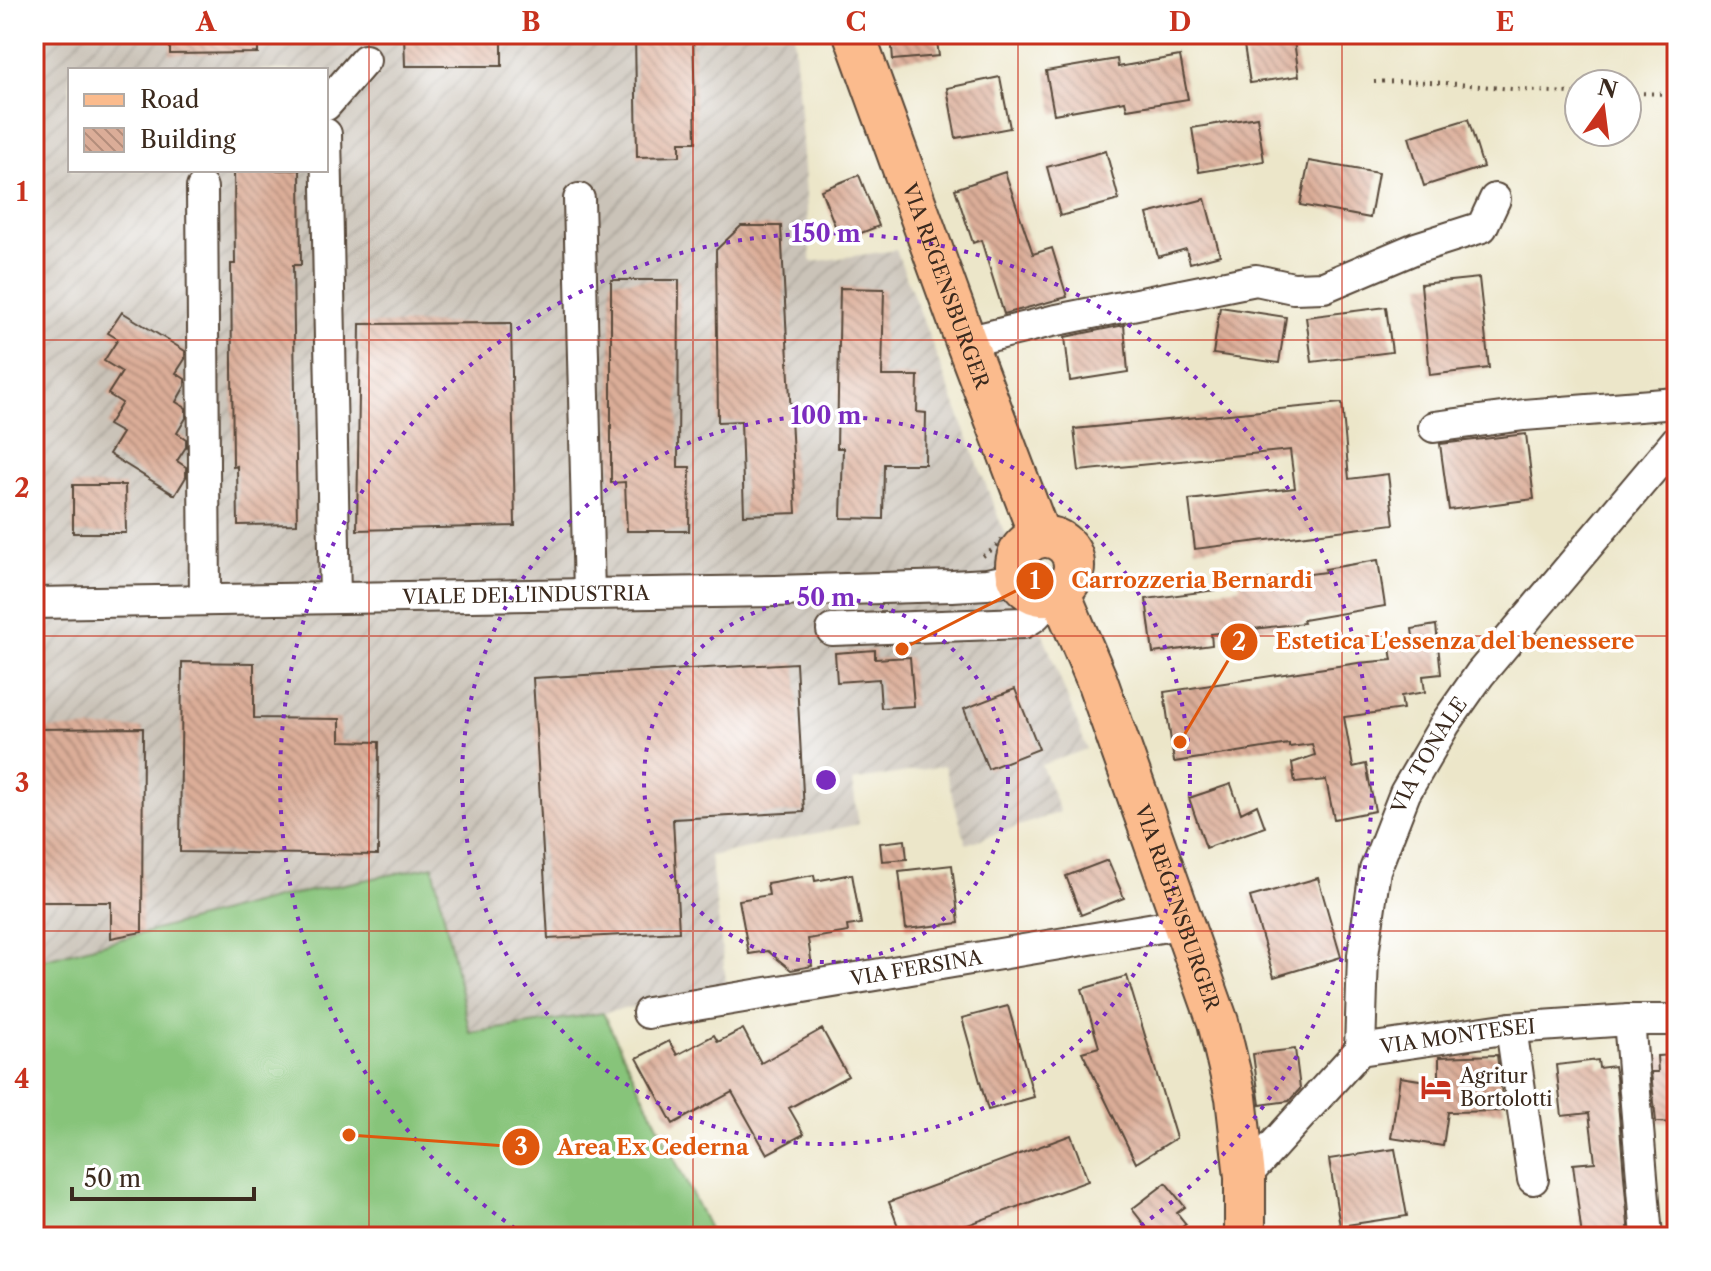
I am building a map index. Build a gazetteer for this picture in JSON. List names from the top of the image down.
{
  "streets": {
    "main road": ["VIA REGENSBURGER"],
    "street": [
      "VIALE DELL'INDUSTRIA",
      "VIA TONALE",
      "VIA FERSINA",
      "VIA MONTESEI"
    ]
  },
  "crossings": [
    ["VIA REGENSBURGER", "VIALE DELL'INDUSTRIA"],
    ["VIA REGENSBURGER", "VIA FERSINA"],
    ["VIA REGENSBURGER", "VIA MONTESEI"],
    ["VIA TONALE", "VIA MONTESEI"]
  ],
  "places": {
    "other": ["Carrozzeria Bernardi", "Estetica L'essenza del benessere", "Area Ex Cederna"],
    "hotel": ["Agritur Bortolotti"]
  },
  "legend": ["Road", "Building"],
  "scale_bar": "50 m",
  "north": "top",
  "grid": {
    "columns": [
      "A",
      "B",
      "C",
      "D",
      "E"
    ],
    "rows": [
      "1",
      "2",
      "3",
      "4"
    ]
  },
  "rings": ["150 m", "100 m", "50 m"]
}
